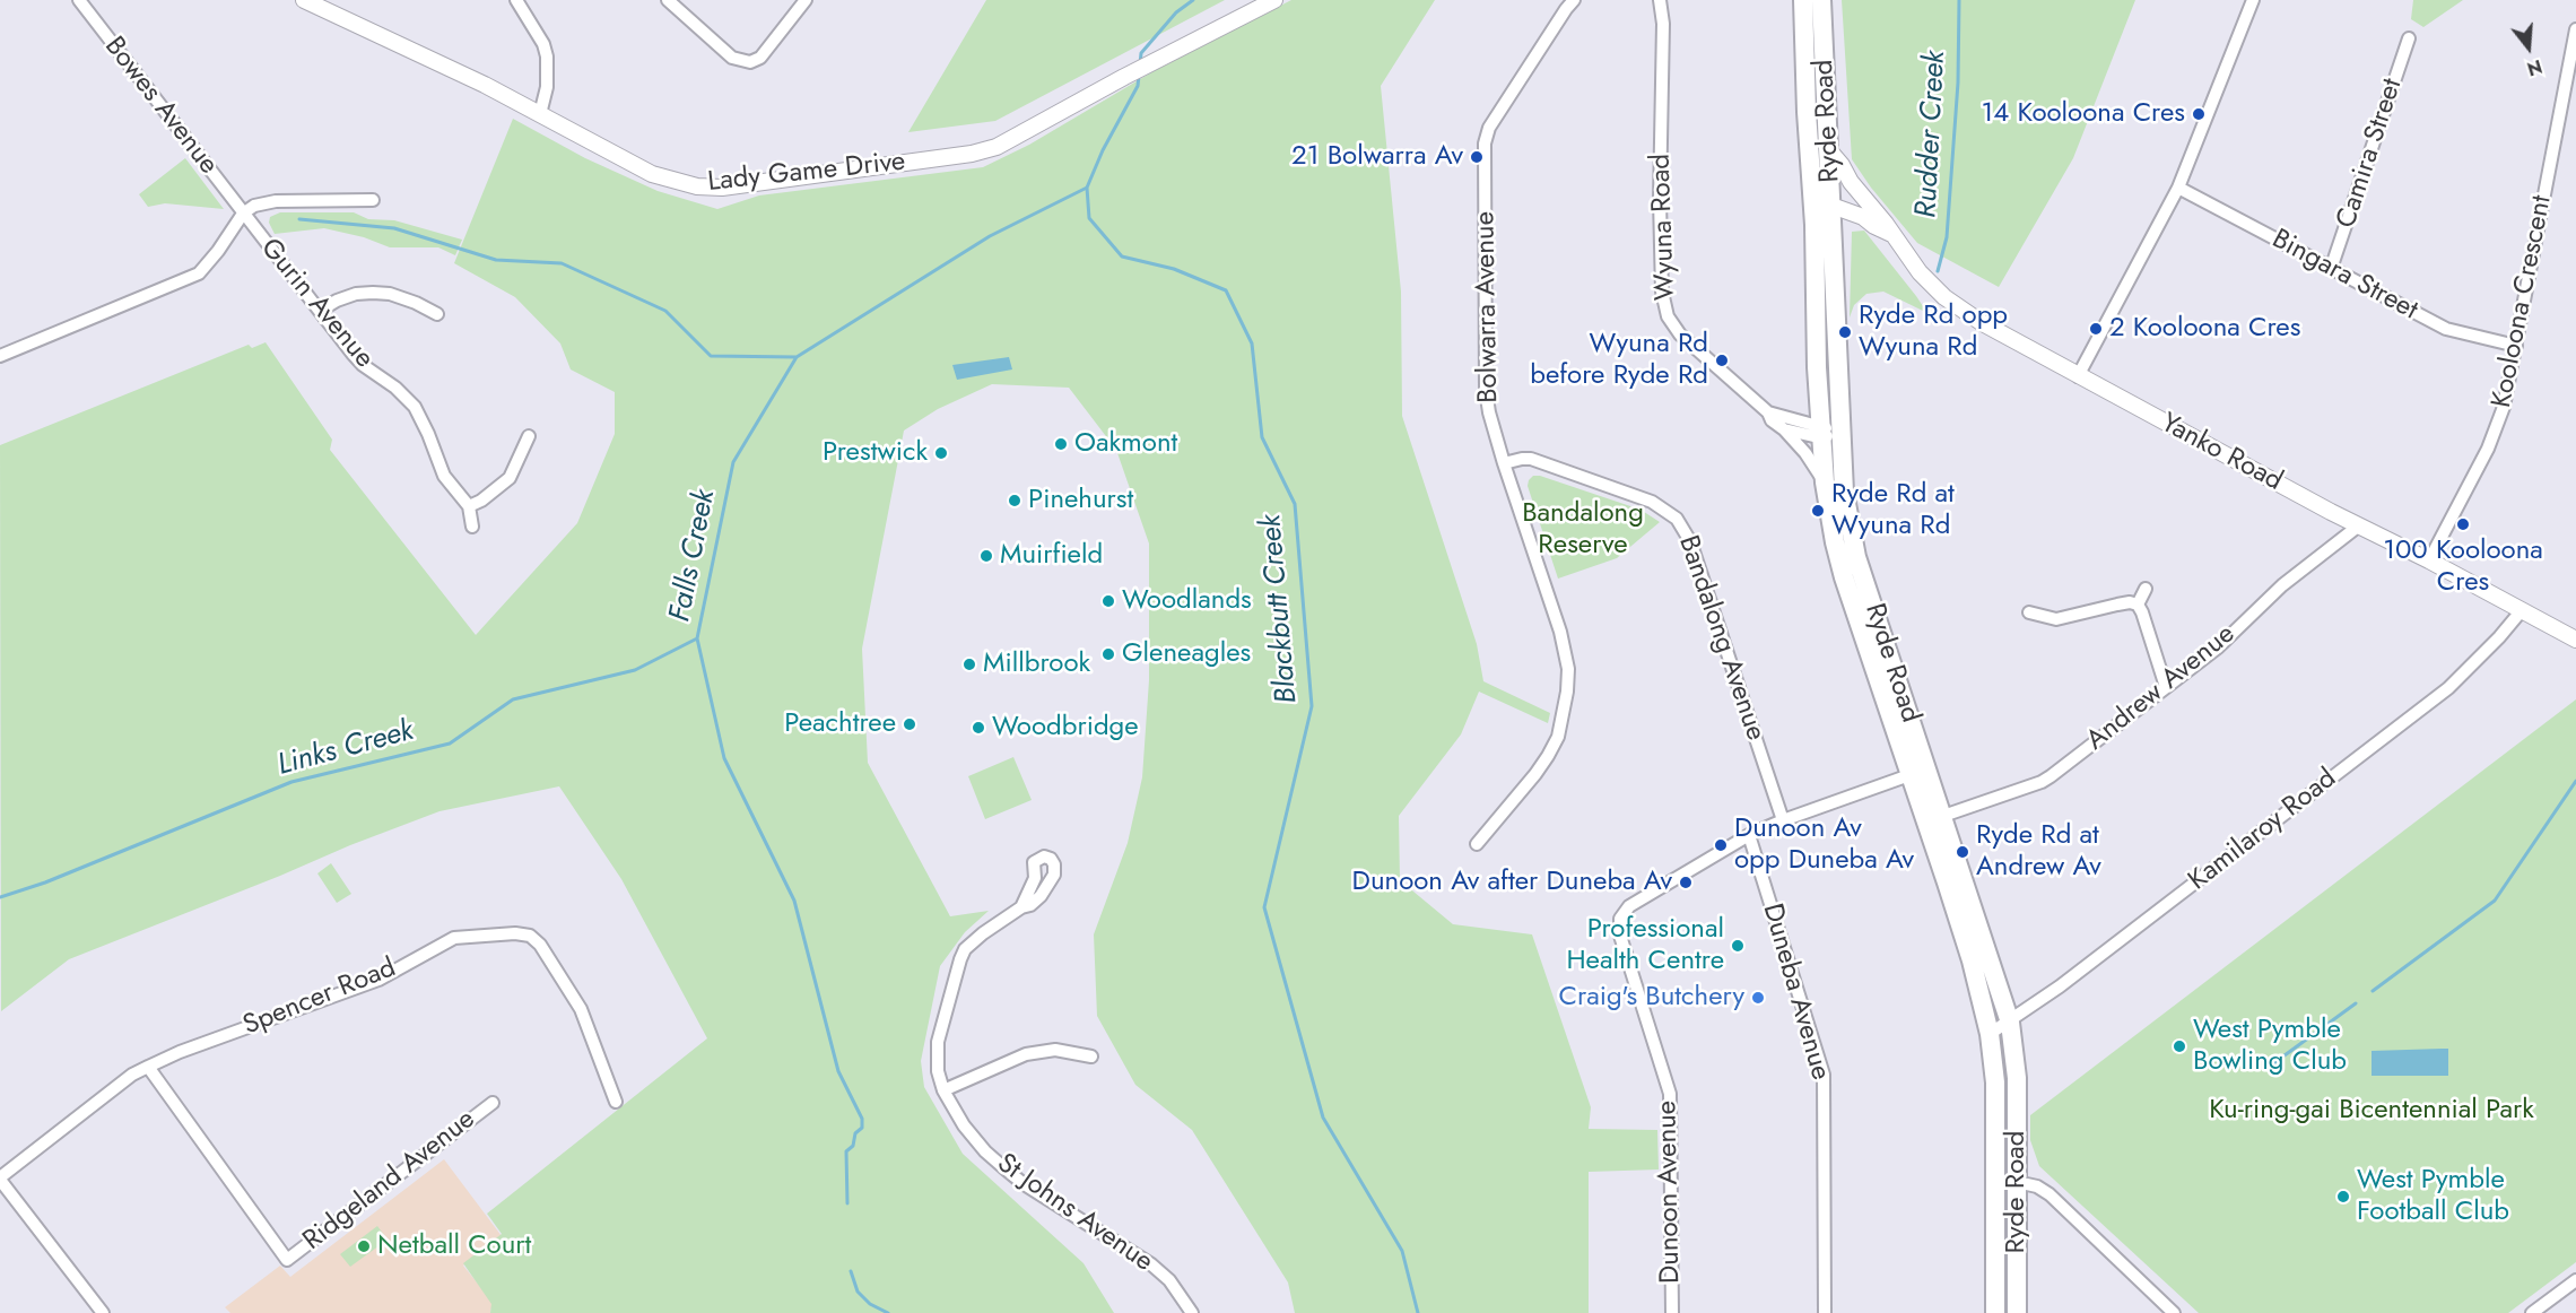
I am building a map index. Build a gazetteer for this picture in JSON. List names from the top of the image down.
{
  "streets": {
    "highway": ["Ryde Road"],
    "main road": ["Lady Game Drive", "Yanko Road"],
    "street": [
      "Bowes Avenue",
      "Camira Street",
      "Wyuna Road",
      "Bingara Street",
      "Kooloona Crescent",
      "Gurin Avenue",
      "Bolwarra Avenue",
      "Bandalong Avenue",
      "Andrew Avenue",
      "Kamilaroy Road",
      "Duneba Avenue",
      "Spencer Road",
      "Ridgeland Avenue",
      "Dunoon Avenue",
      "St Johns Avenue"
    ]
  },
  "crossings": [
    ["Bowes Avenue", "Gurin Avenue"],
    ["Ryde Road", "Wyuna Road"],
    ["Ryde Road", "Yanko Road"],
    ["Ryde Road", "Andrew Avenue"],
    ["Ryde Road", "Kamilaroy Road"],
    ["Ryde Road", "Dunoon Avenue"],
    ["Camira Street", "Bingara Street"],
    ["Bingara Street", "Kooloona Crescent"],
    ["Kooloona Crescent", "Yanko Road"],
    ["Bolwarra Avenue", "Bandalong Avenue"],
    ["Yanko Road", "Andrew Avenue"],
    ["Yanko Road", "Kamilaroy Road"],
    ["Bandalong Avenue", "Dunoon Avenue"],
    ["Duneba Avenue", "Dunoon Avenue"],
    ["Spencer Road", "Ridgeland Avenue"]
  ],
  "water": [
    "Rudder Creek",
    "Falls Creek",
    "Blackbutt Creek",
    "Links Creek"
  ],
  "parks": ["Bandalong Reserve", "Ku-ring-gai Bicentennial Park"],
  "places": [
    "14 Kooloona Cres",
    "21 Bolwarra Av",
    "2 Kooloona Cres",
    "Ryde Rd opp Wyuna Rd",
    "Wyuna Rd before Ryde Rd",
    "Oakmont",
    "Prestwick",
    "Pinehurst",
    "Ryde Rd at Wyuna Rd",
    "100 Kooloona Cres",
    "Muirfield",
    "Woodlands",
    "Gleneagles",
    "Millbrook",
    "Peachtree",
    "Woodbridge",
    "Dunoon Av opp Duneba Av",
    "Ryde Rd at Andrew Av",
    "Dunoon Av after Duneba Av",
    "Professional Health Centre",
    "Craig's Butchery",
    "West Pymble Bowling Club",
    "West Pymble Football Club",
    "Netball Court"
  ],
  "north": "bottom"
}
